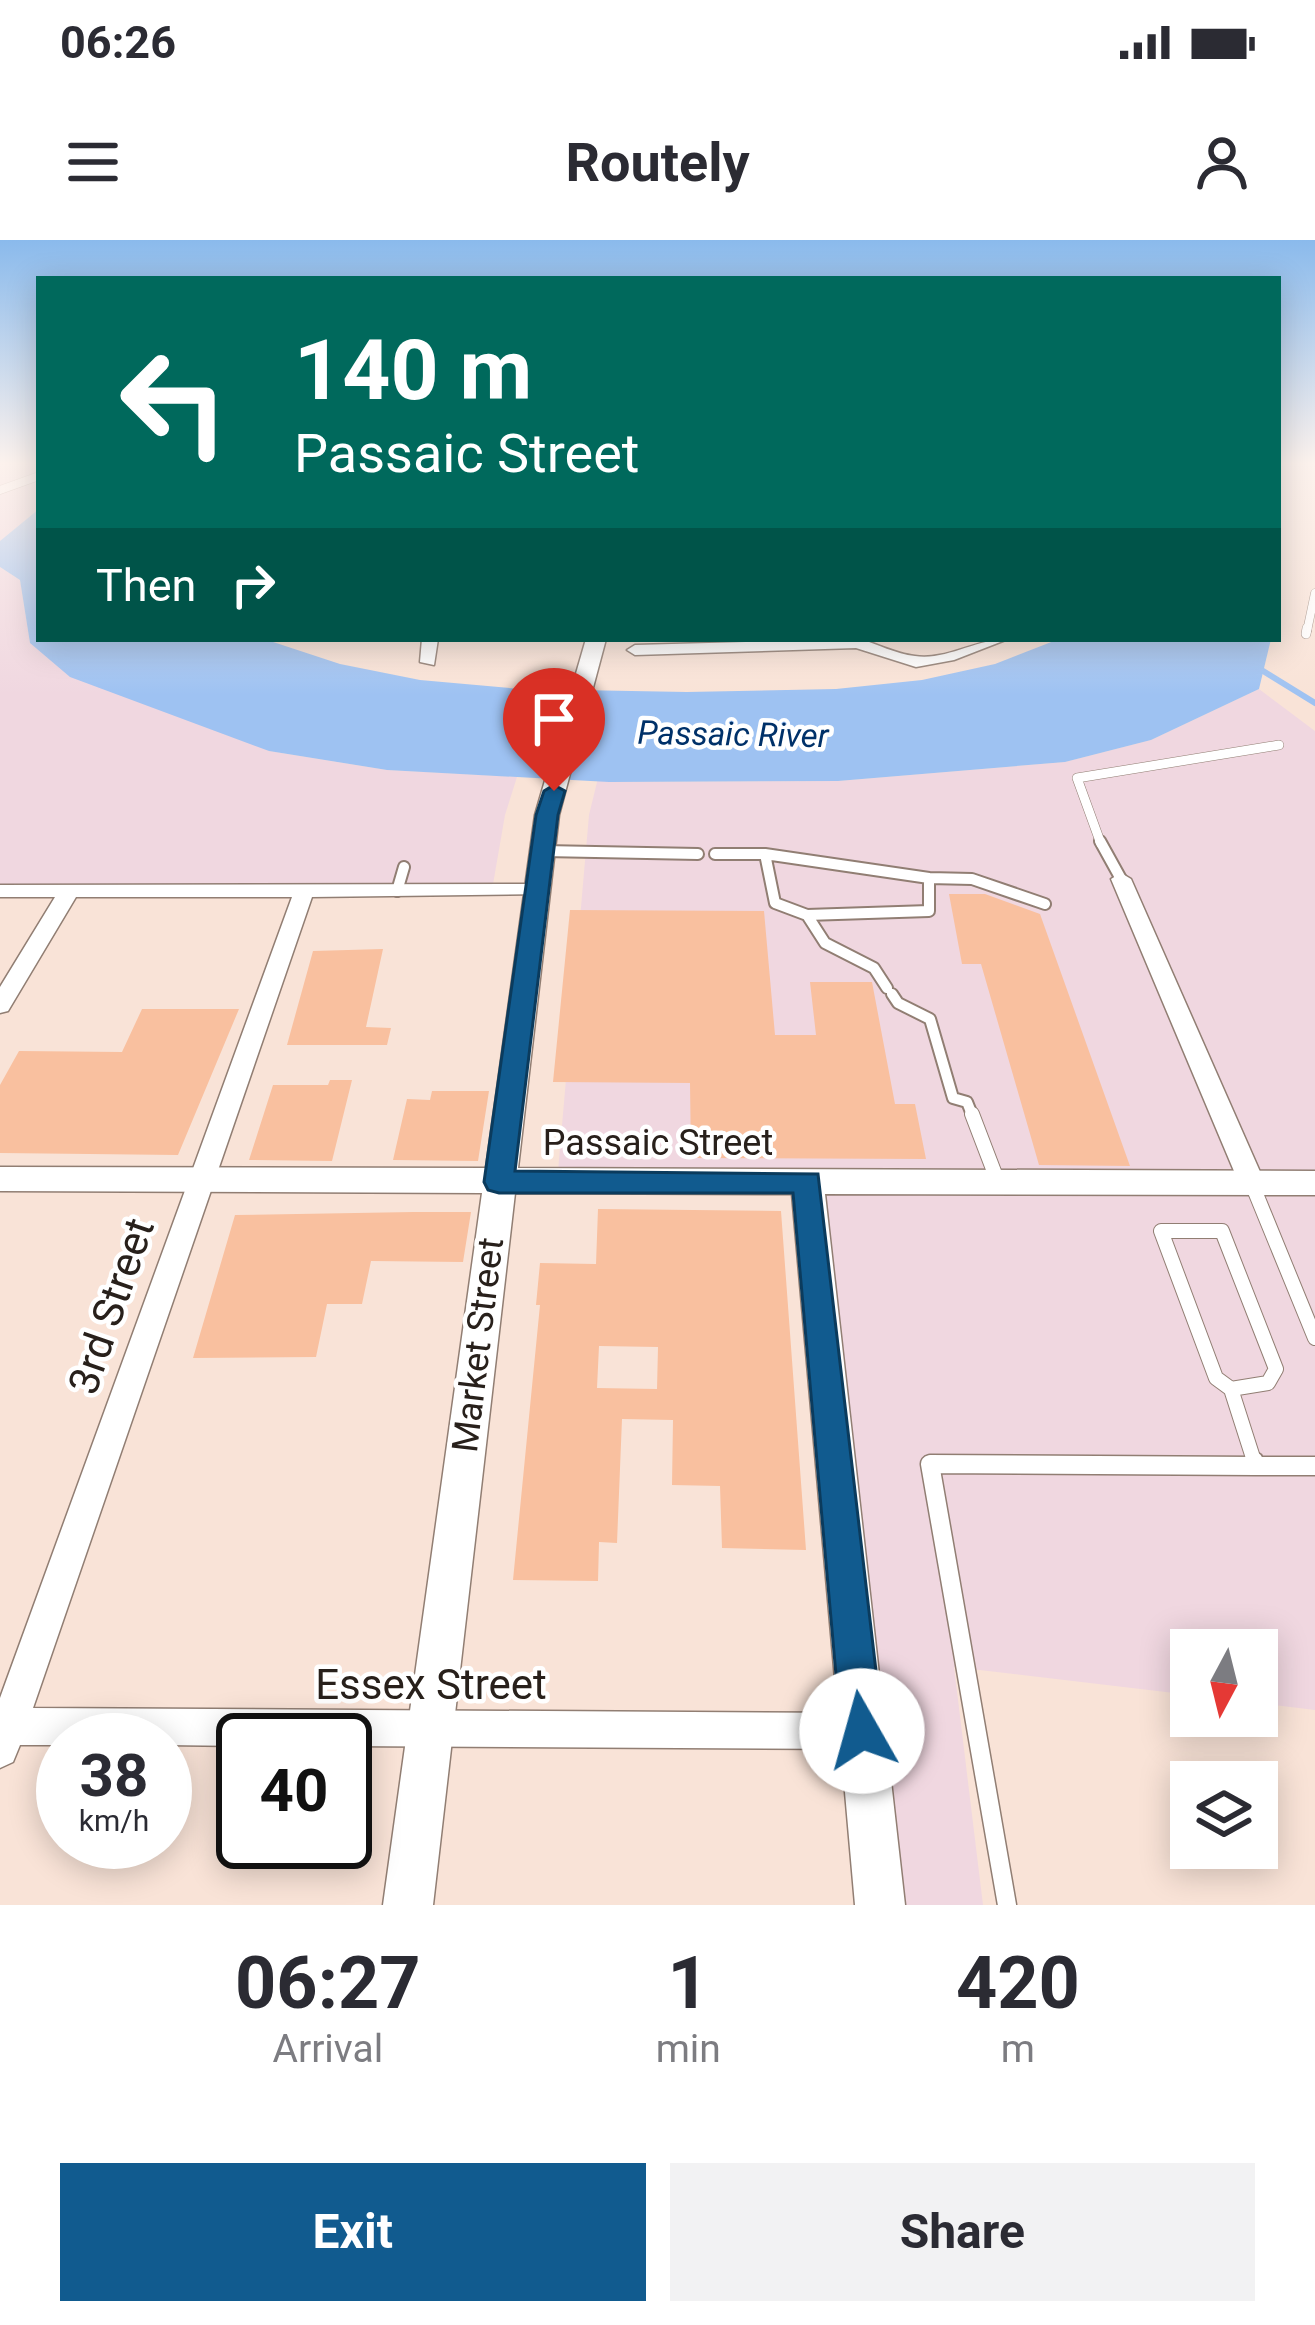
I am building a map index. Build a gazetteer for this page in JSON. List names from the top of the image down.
{
  "streets": {
    "street": [
      "Passaic Street",
      "3rd Street",
      "Market Street",
      "Essex Street"
    ]
  },
  "crossings": [
    ["Passaic Street", "3rd Street"],
    ["Passaic Street", "Market Street"],
    ["3rd Street", "Essex Street"],
    ["Market Street", "Essex Street"]
  ],
  "water": ["Passaic River"],
  "north": "bottom",
  "page": {
    "status": "06:26",
    "header": "Routely",
    "turn": ["140 m", "Passaic Street"],
    "then": "Then",
    "speed": "38 km/h",
    "limit": "40",
    "eta": [
      "06:27",
      "Arrival",
      "1",
      "min",
      "420",
      "m"
    ],
    "buttons": ["Exit", "Share"]
  }
}
